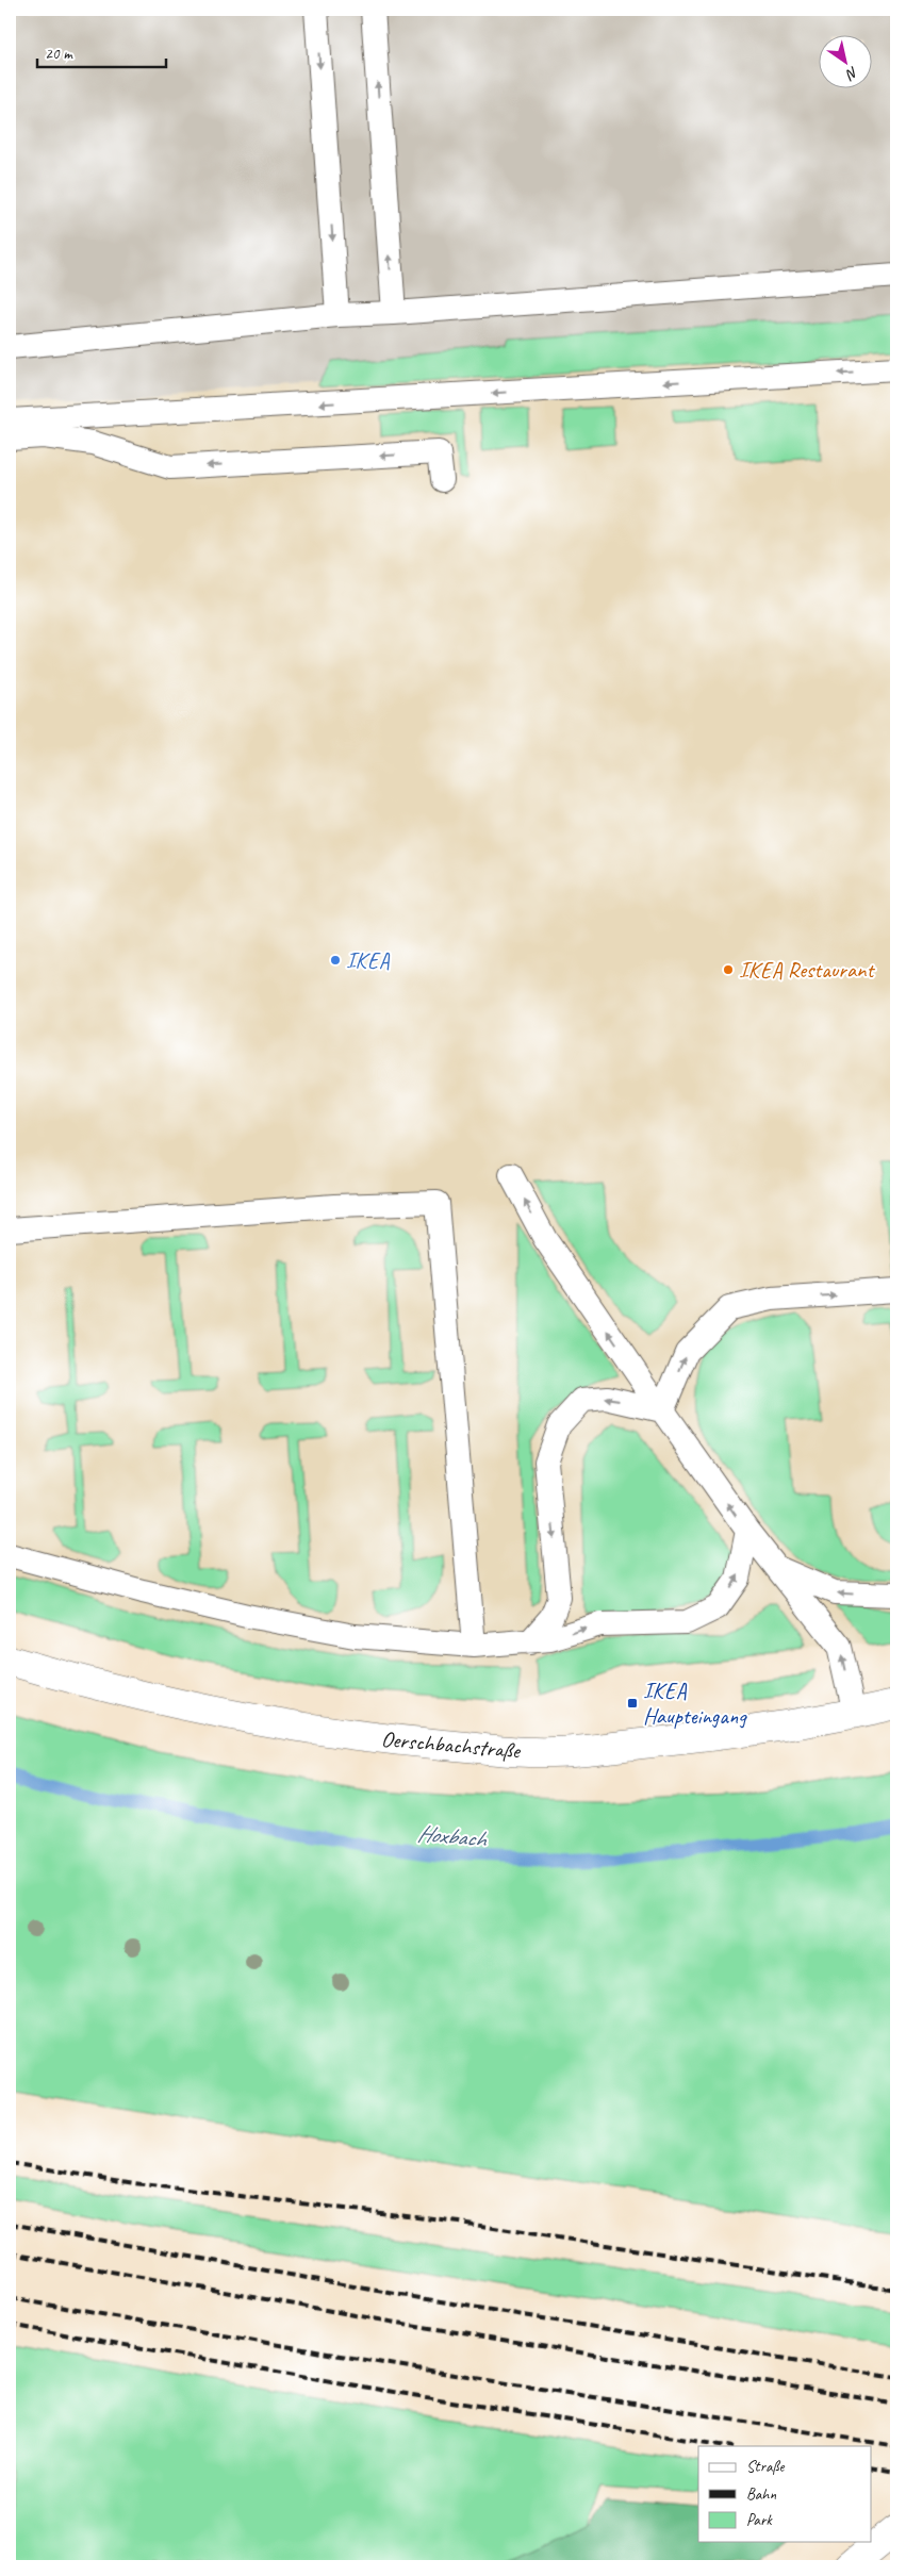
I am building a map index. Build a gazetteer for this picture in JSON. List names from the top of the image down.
{
  "streets": {
    "main road": ["Oerschbachstraße"]
  },
  "water": ["Hoxbach"],
  "places": {
    "other": ["IKEA", "IKEA Restaurant"],
    "transit": ["IKEA Haupteingang"]
  },
  "legend": ["Straße", "Bahn", "Park"],
  "scale_bar": "20 m",
  "north": "bottom right"
}
